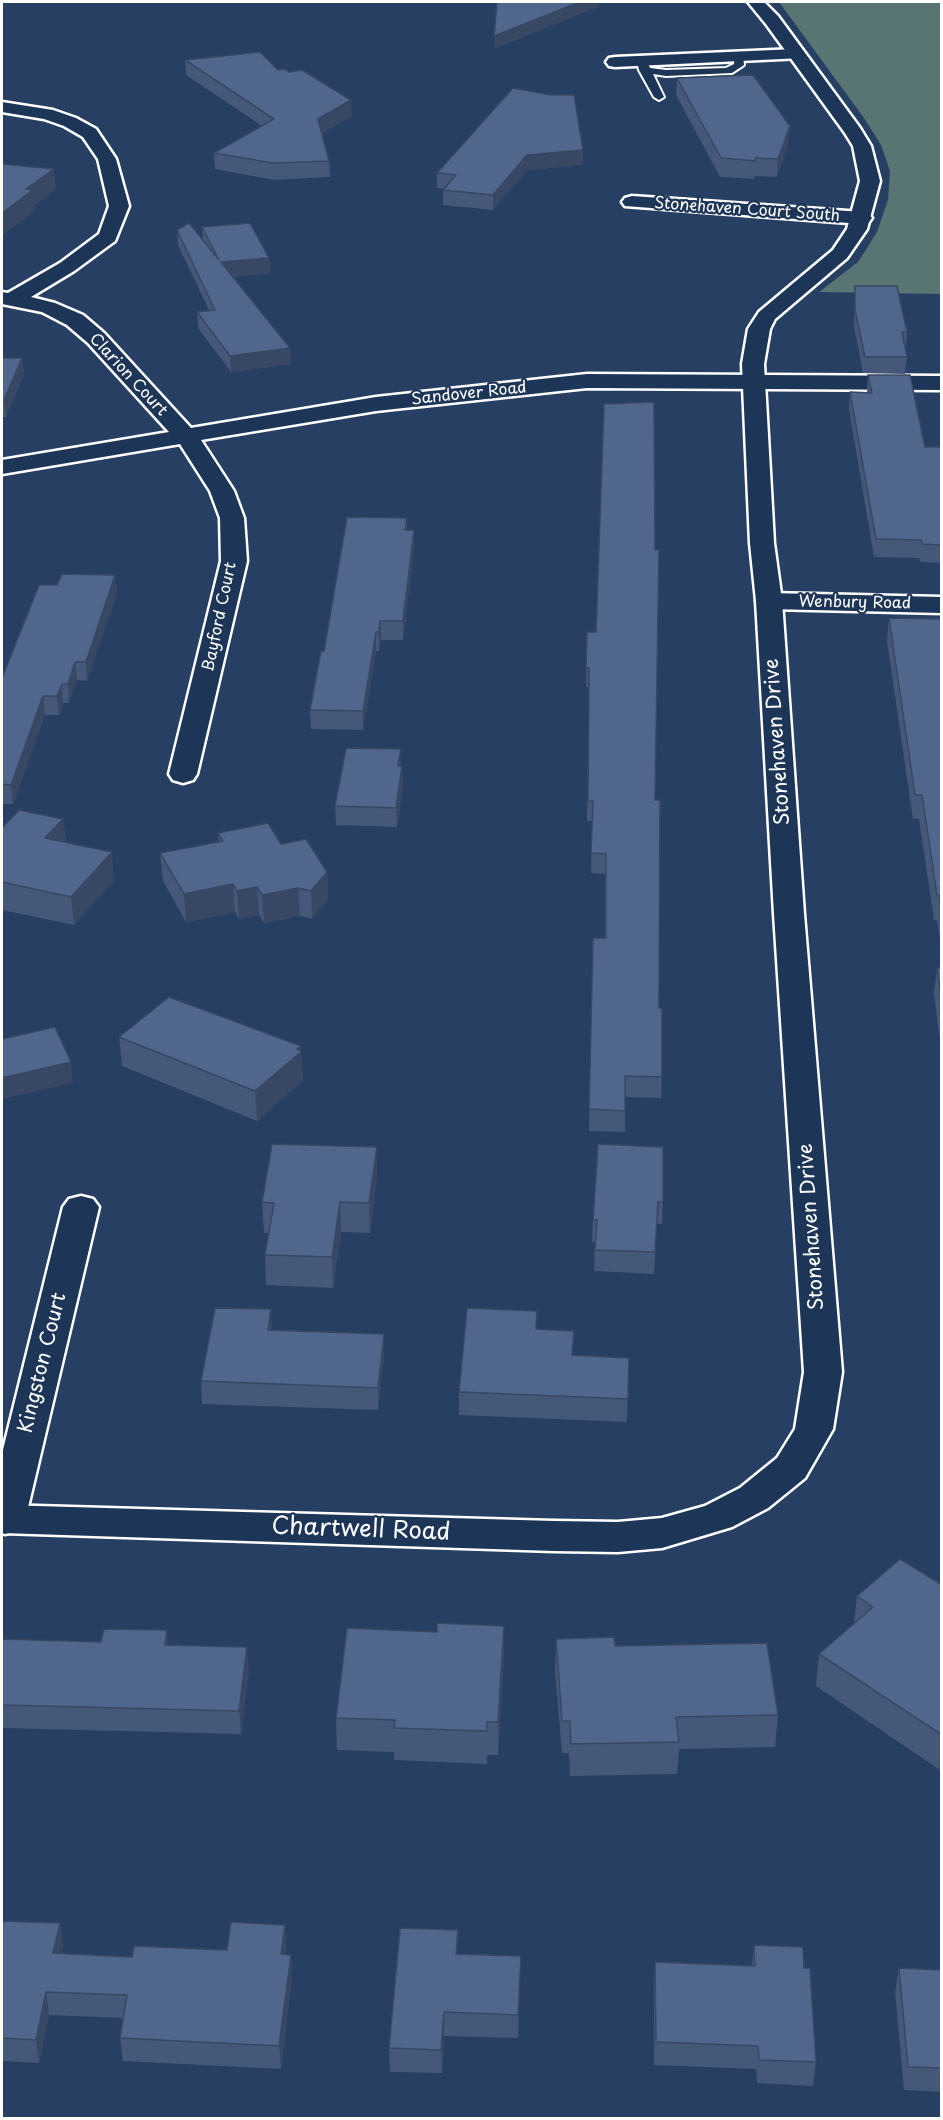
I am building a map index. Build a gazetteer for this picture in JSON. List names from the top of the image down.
{
  "streets": {
    "street": [
      "Stonehaven Court South",
      "Clarion Court",
      "Sandover Road",
      "Wenbury Road",
      "Bayford Court",
      "Stonehaven Drive",
      "Kingston Court",
      "Chartwell Road"
    ]
  },
  "crossings": [
    ["Stonehaven Court South", "Stonehaven Drive"],
    ["Clarion Court", "Sandover Road"],
    ["Clarion Court", "Bayford Court"],
    ["Sandover Road", "Bayford Court"],
    ["Sandover Road", "Stonehaven Drive"],
    ["Wenbury Road", "Stonehaven Drive"],
    ["Stonehaven Drive", "Chartwell Road"],
    ["Kingston Court", "Chartwell Road"]
  ]
}
